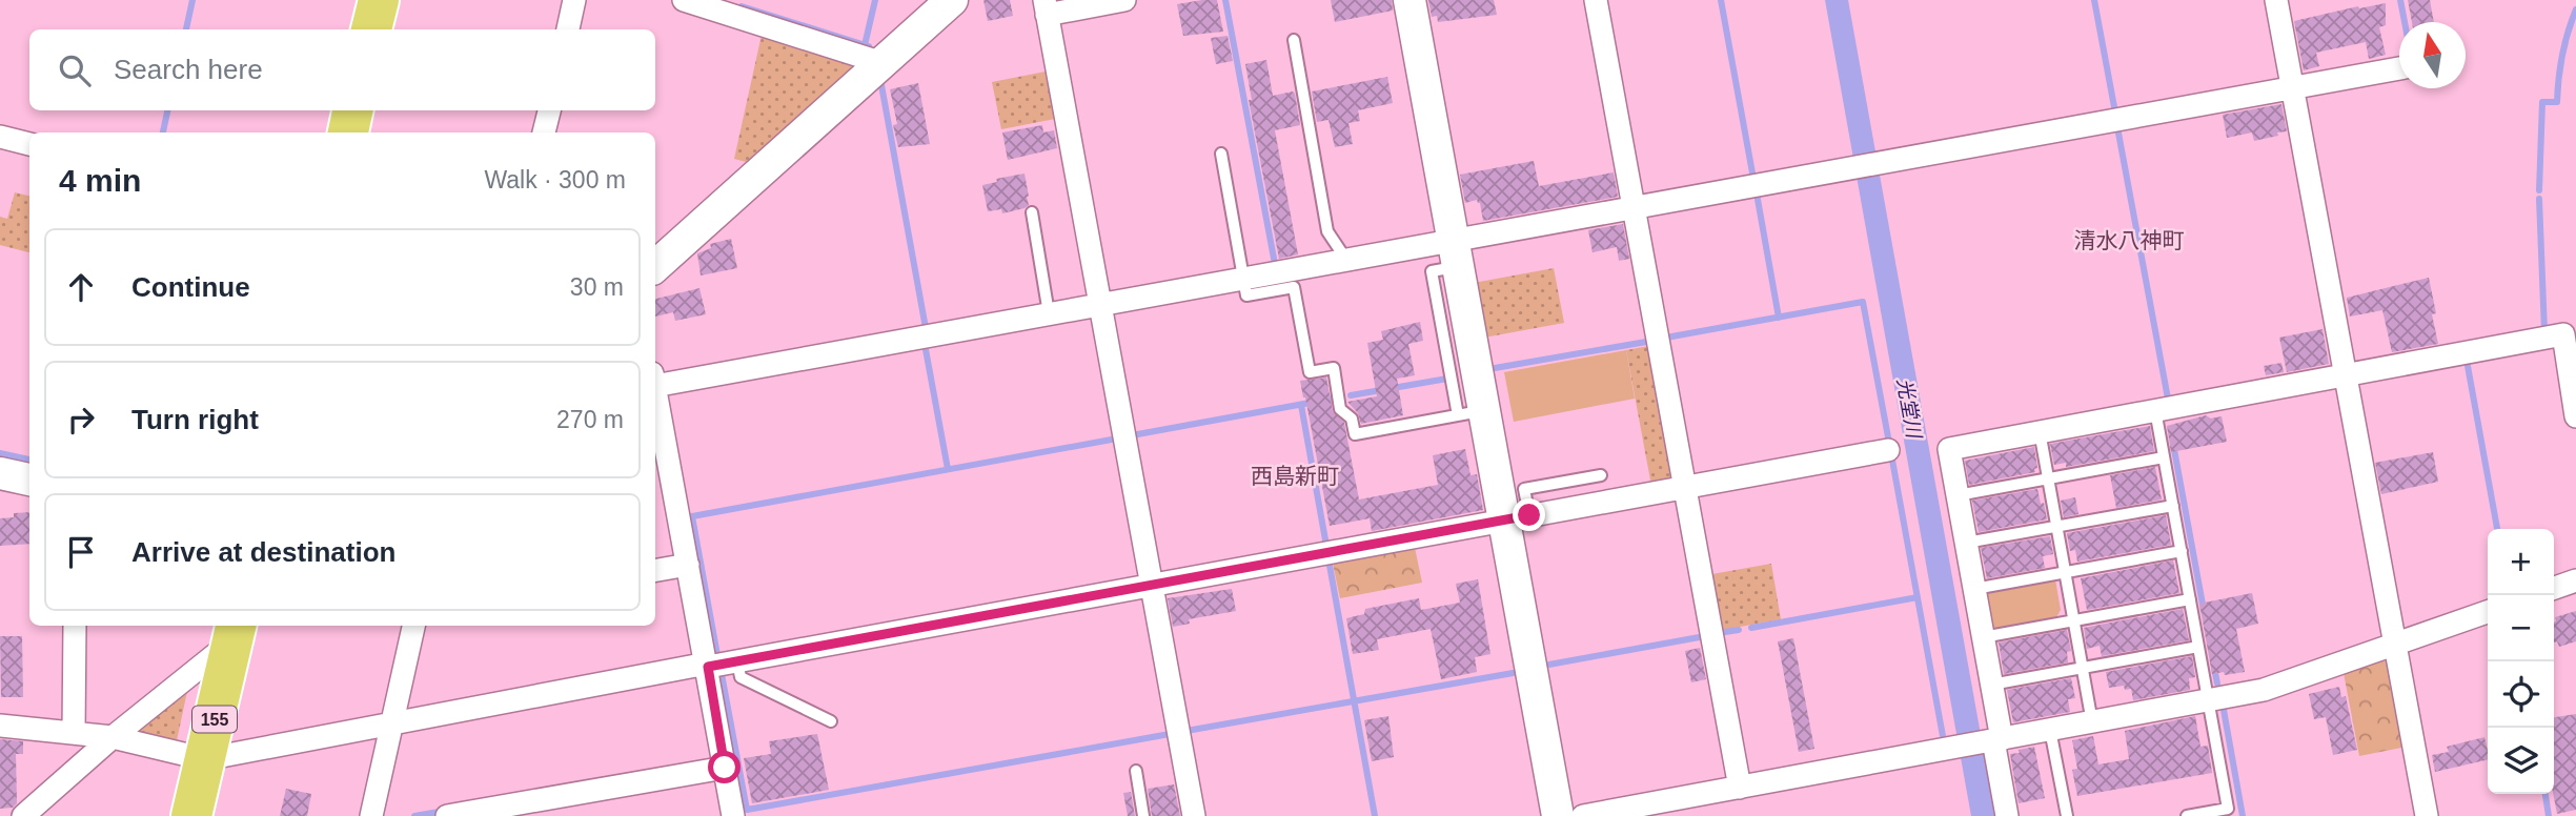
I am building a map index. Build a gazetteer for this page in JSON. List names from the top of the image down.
{
  "streets": {
    "highway": ["155"]
  },
  "districts": ["清水八神町", "西島新町"],
  "water": ["光堂川"],
  "north": "top",
  "page": {
    "search": "Search here",
    "heading": ["4 min", "Walk · 300 m"],
    "list": [
      ["Continue", "30 m"],
      ["Turn right", "270 m"],
      "Arrive at destination"
    ],
    "map_buttons": ["+", "−"]
  }
}
